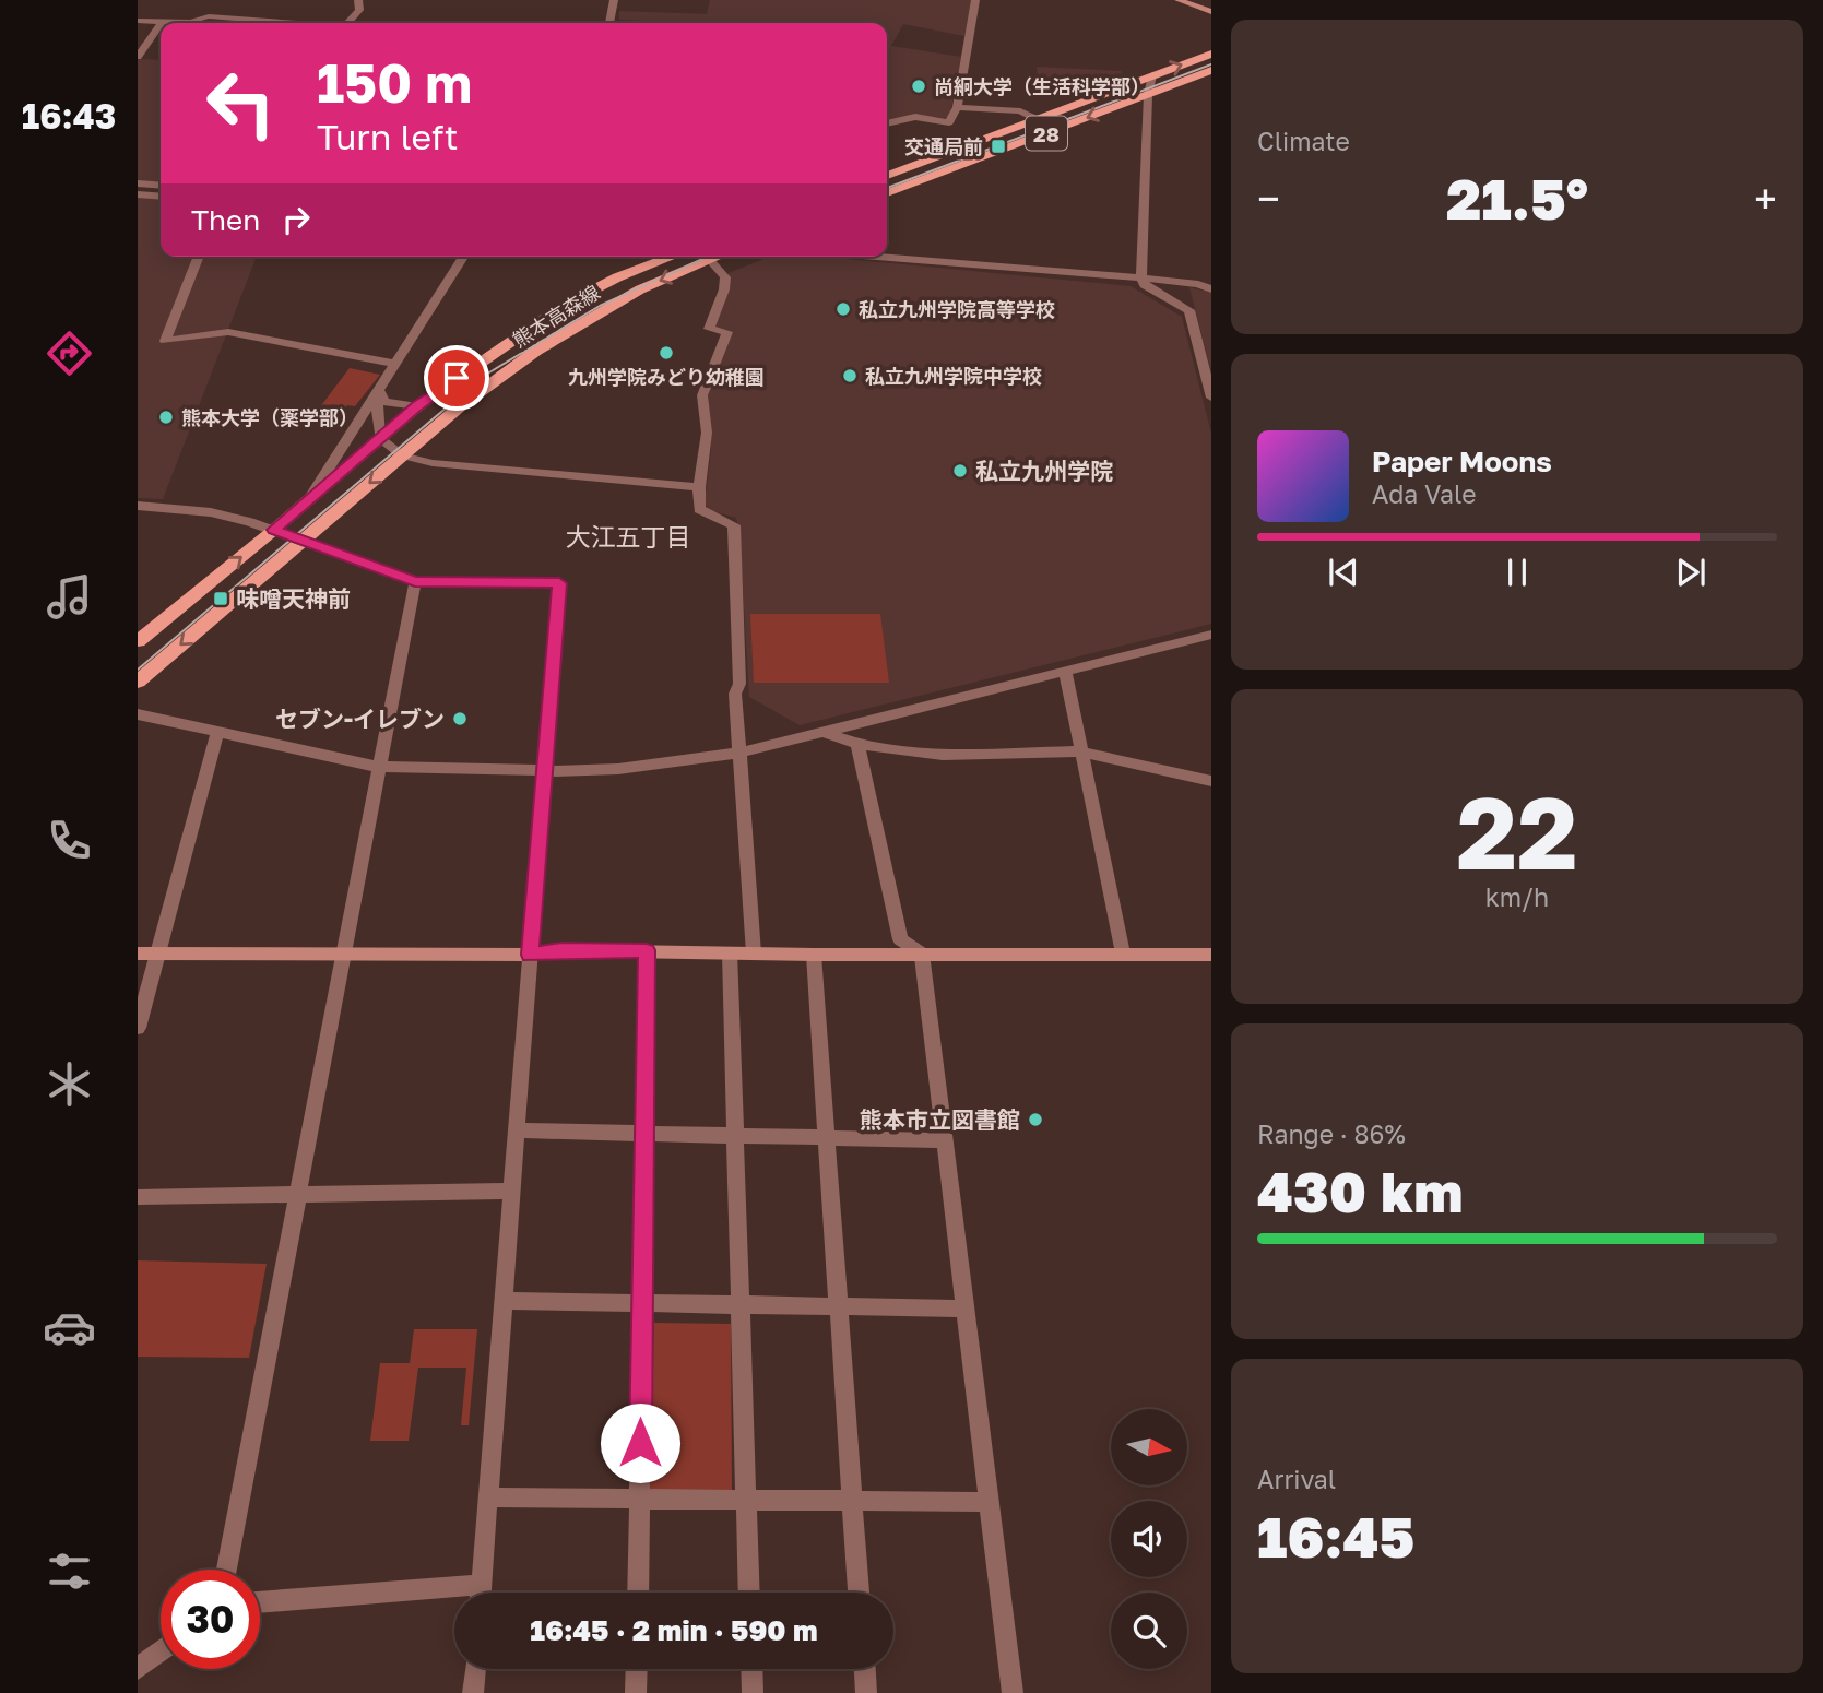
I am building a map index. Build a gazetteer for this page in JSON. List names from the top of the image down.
{
  "streets": {
    "main road": ["28", "熊本高森線"]
  },
  "districts": ["大江五丁目"],
  "places": {
    "other": [
      "尚絅大学（生活科学部）",
      "私立九州学院高等学校",
      "九州学院みどり幼稚園",
      "私立九州学院中学校",
      "熊本大学（薬学部）",
      "私立九州学院",
      "セブン-イレブン",
      "熊本市立図書館"
    ],
    "transit": ["交通局前", "味噌天神前"]
  },
  "north": "right",
  "page": {
    "tabs": "16:43",
    "tile": [
      "Climate",
      ["22", "km/h"],
      ["Range · 86%", "430 km"],
      ["Arrival", "16:45"]
    ],
    "turn": ["150 m", "Turn left"],
    "heat": ["−", "21.5°", "+"],
    "then": "Then",
    "song": ["Paper Moons", "Ada Vale"],
    "limit": "30",
    "trip": "16:45 · 2 min · 590 m"
  }
}
